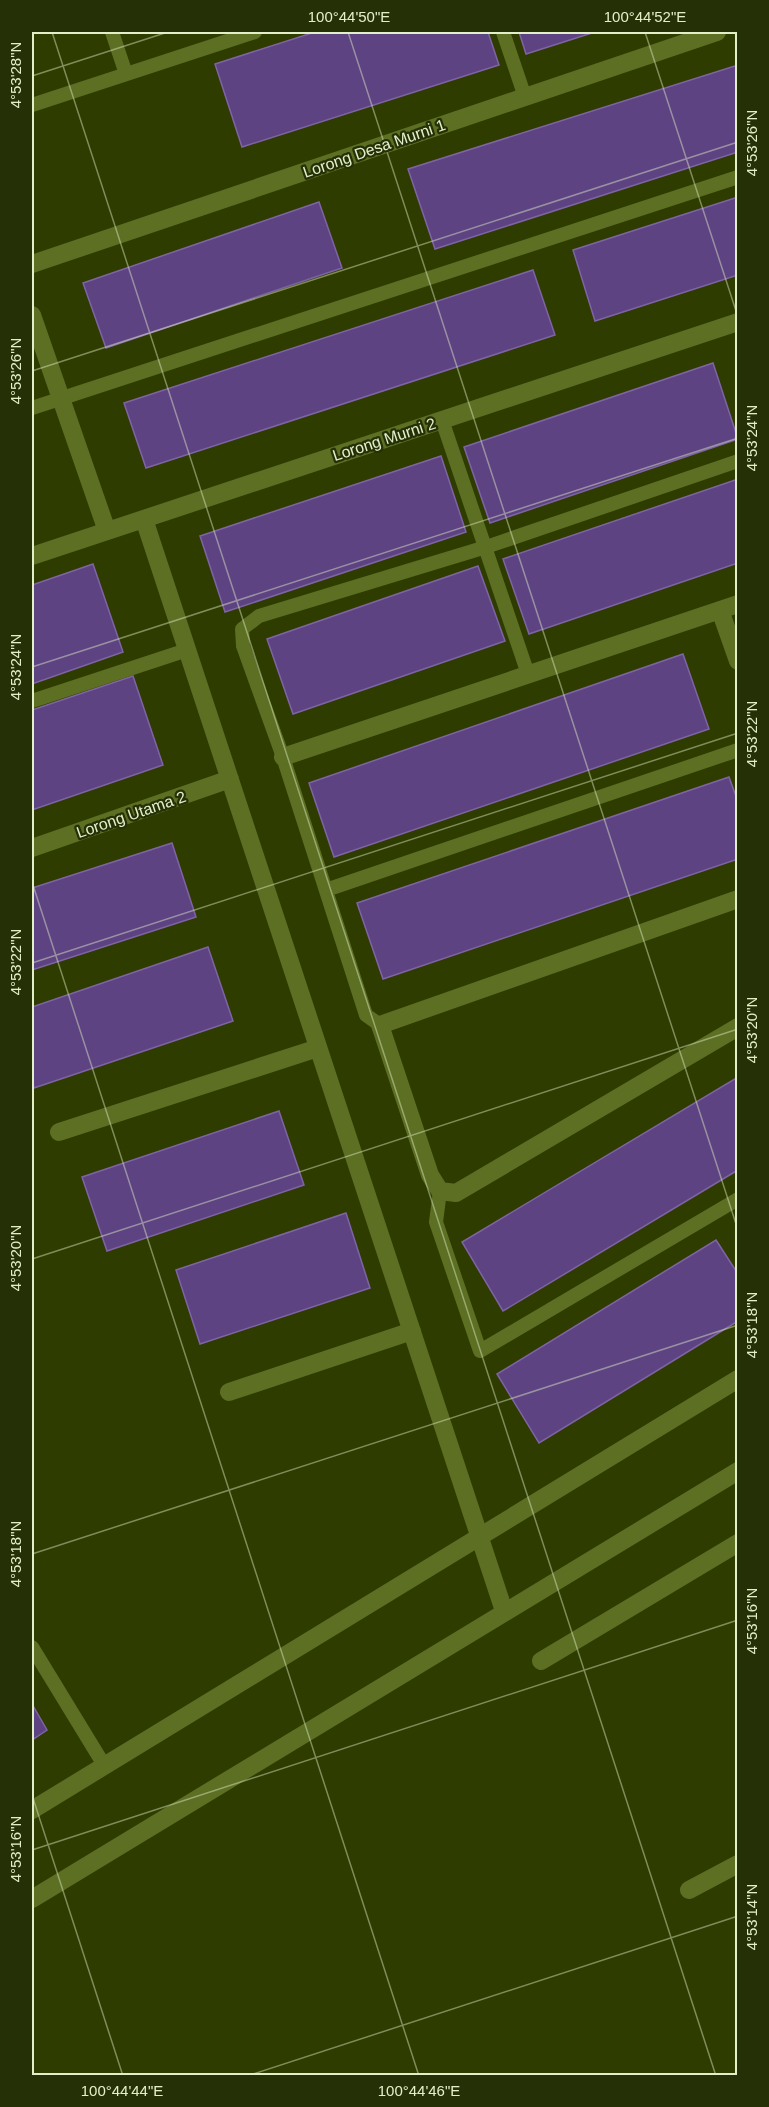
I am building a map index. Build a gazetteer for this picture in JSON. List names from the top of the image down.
{
  "streets": {
    "street": ["Lorong Desa Murni 1", "Lorong Murni 2", "Lorong Utama 2"]
  },
  "coordinates": [
    "100°44'50\"E",
    "100°44'52\"E",
    "4°53'28\"N",
    "4°53'26\"N",
    "4°53'24\"N",
    "4°53'22\"N",
    "4°53'20\"N",
    "4°53'18\"N",
    "4°53'16\"N",
    "4°53'14\"N",
    "100°44'44\"E",
    "100°44'46\"E"
  ]
}
